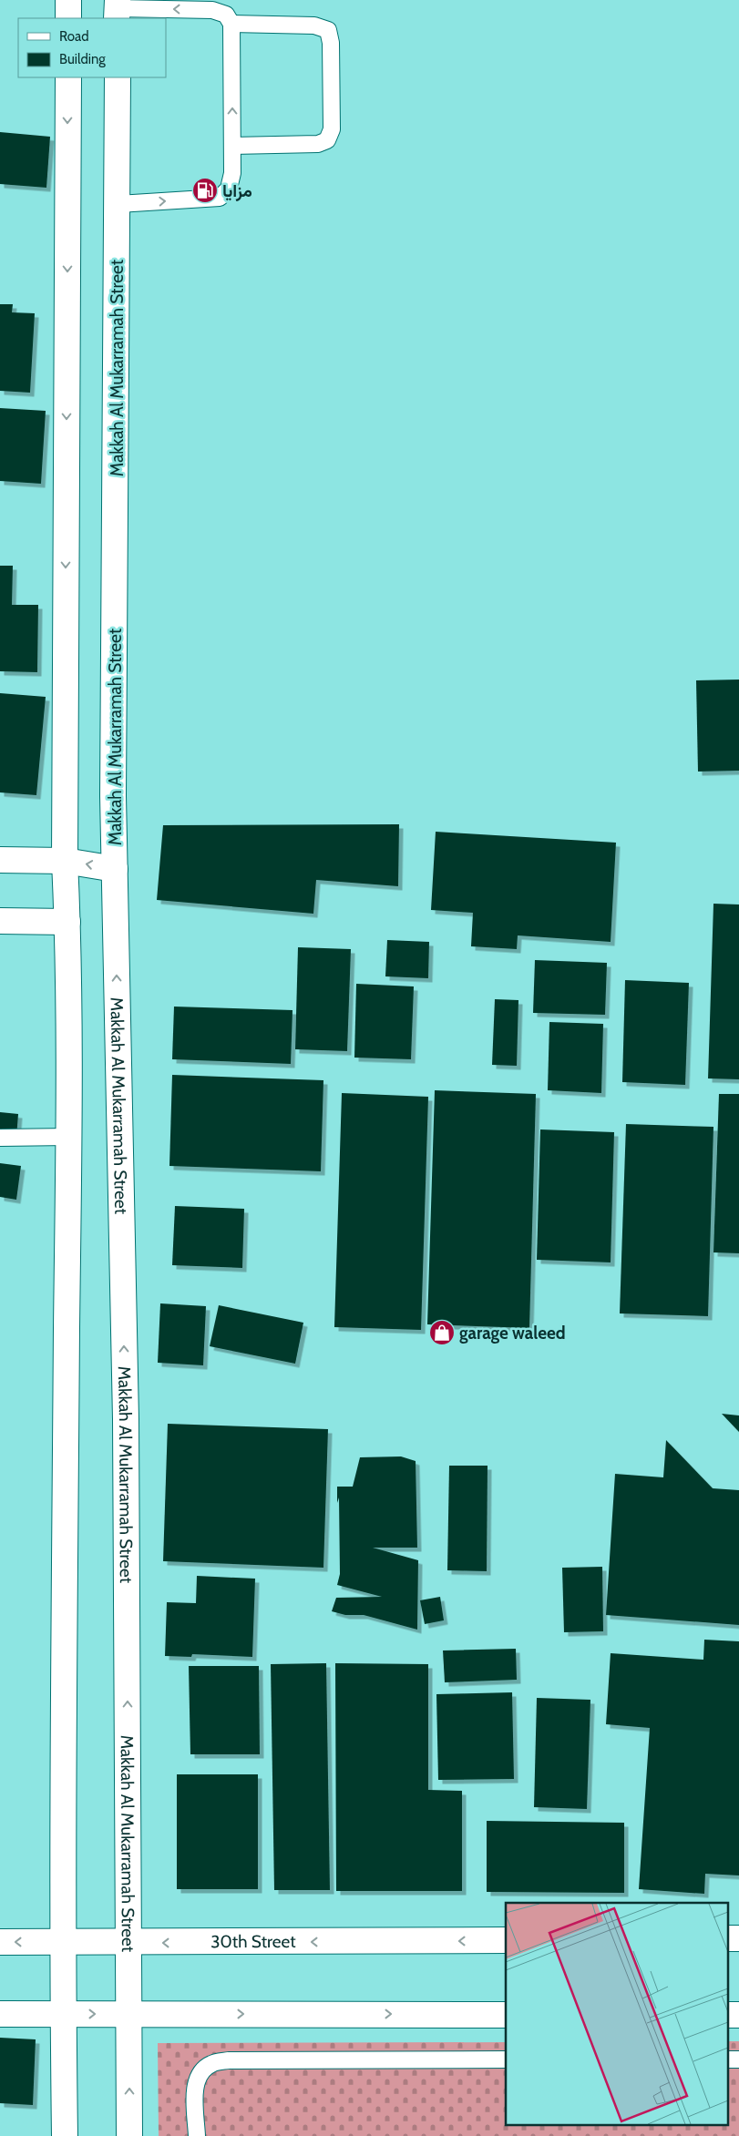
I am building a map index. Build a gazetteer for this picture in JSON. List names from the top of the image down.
{
  "streets": {
    "main road": ["Makkah Al Mukarramah Street", "30th Street"]
  },
  "crossings": [
    ["Makkah Al Mukarramah Street", "30th Street"]
  ],
  "places": {
    "fuel station": ["مزايا"],
    "shop": ["garage waleed"]
  },
  "legend": ["Road", "Building"]
}
